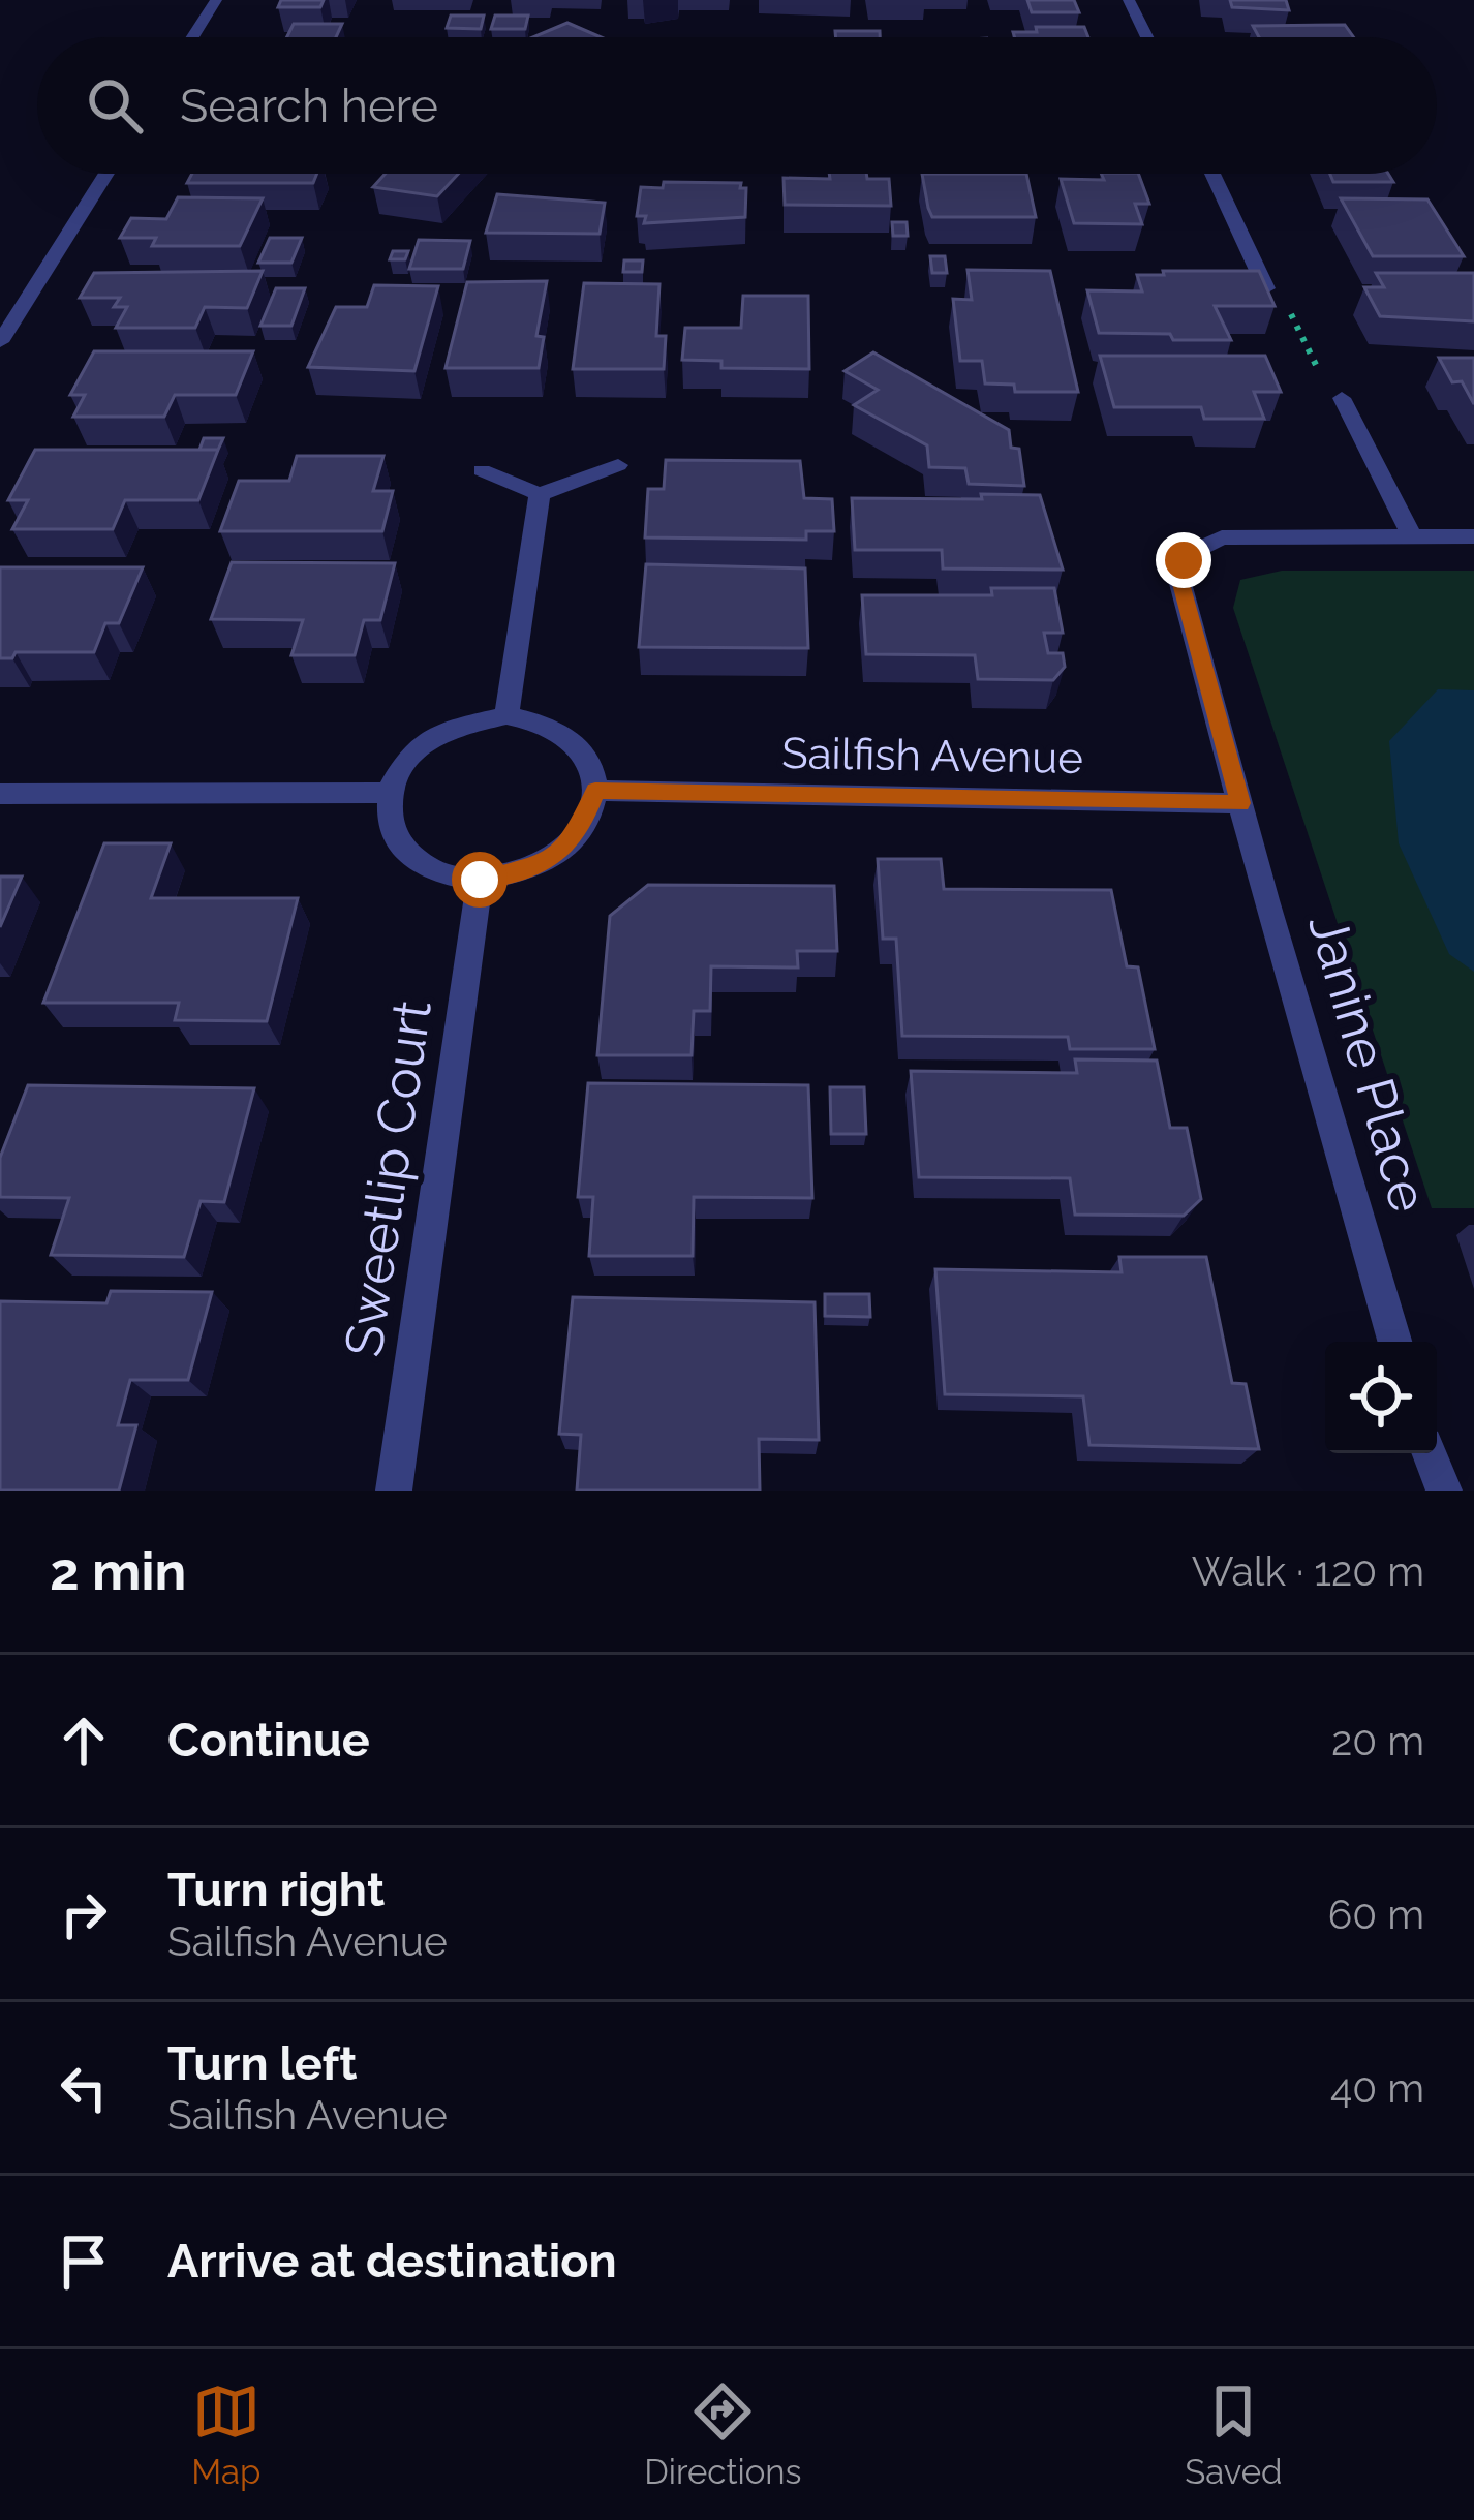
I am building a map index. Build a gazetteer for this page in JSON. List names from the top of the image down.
{
  "streets": {
    "street": ["Sailfish Avenue", "Janine Place", "Sweetlip Court"]
  },
  "crossings": [
    ["Sailfish Avenue", "Janine Place"],
    ["Sailfish Avenue", "Sweetlip Court"]
  ],
  "page": {
    "search": "Search here",
    "heading": ["2 min", "Walk · 120 m"],
    "list": [
      ["Continue", "20 m"],
      ["Turn right", "Sailfish Avenue", "60 m"],
      ["Turn left", "Sailfish Avenue", "40 m"],
      "Arrive at destination"
    ],
    "nav": ["Map", "Directions", "Saved"]
  }
}
